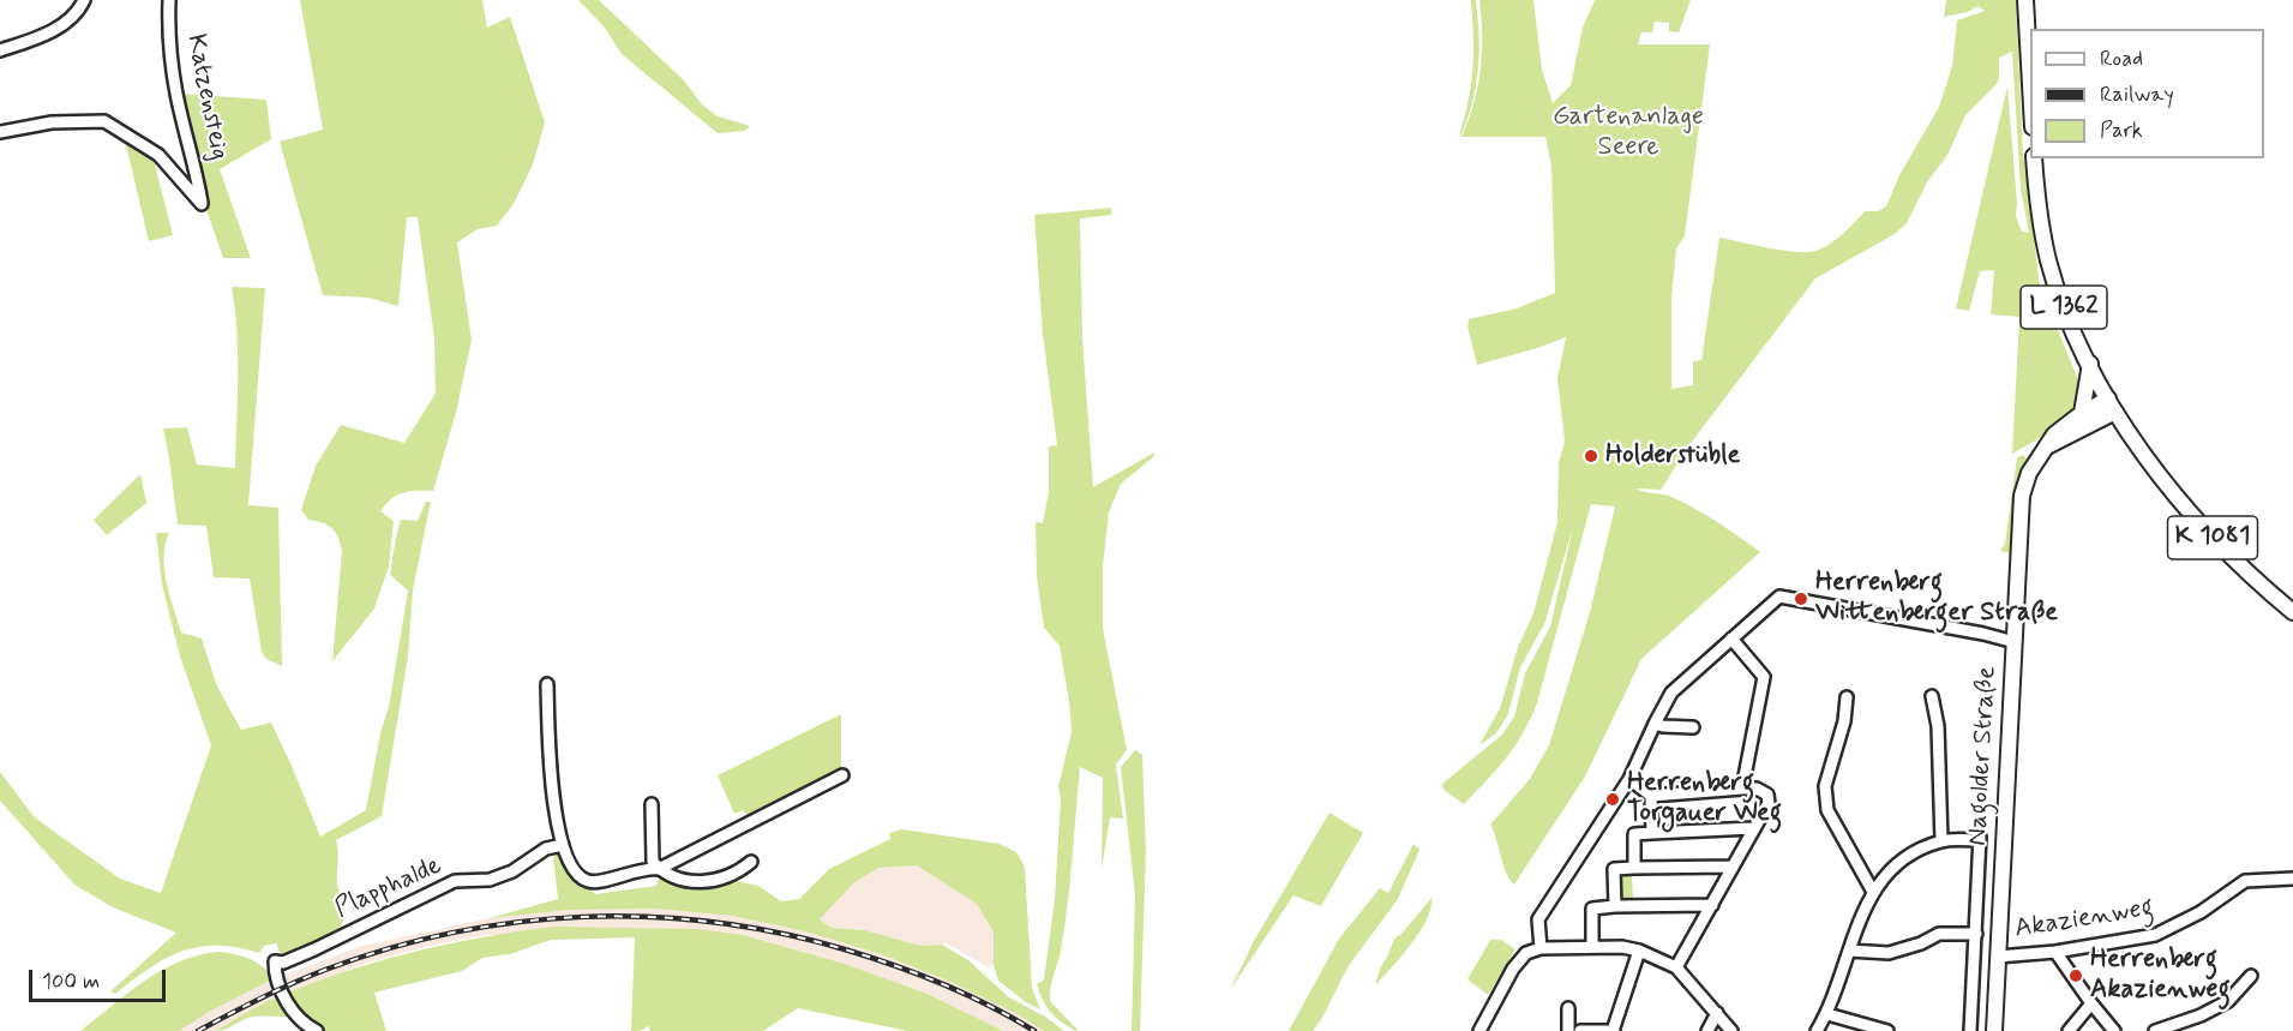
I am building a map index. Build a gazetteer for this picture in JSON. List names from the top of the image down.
{
  "streets": {
    "main road": ["L 1362", "K 1081", "Nagolder Straße"],
    "street": ["Katzensteig", "Plapphalde", "Akazienweg"]
  },
  "crossings": [
    ["L 1362", "K 1081"],
    ["L 1362", "Nagolder Straße"],
    ["K 1081", "Nagolder Straße"],
    ["Nagolder Straße", "Akazienweg"]
  ],
  "parks": ["Gartenanlage Seere"],
  "places": [
    "Holderstüble",
    "Herrenberg Wittenberger Straße",
    "Herrenberg Torgauer Weg",
    "Herrenberg Akazienweg"
  ],
  "legend": ["Road", "Railway", "Park"],
  "scale_bar": "100 m"
}
